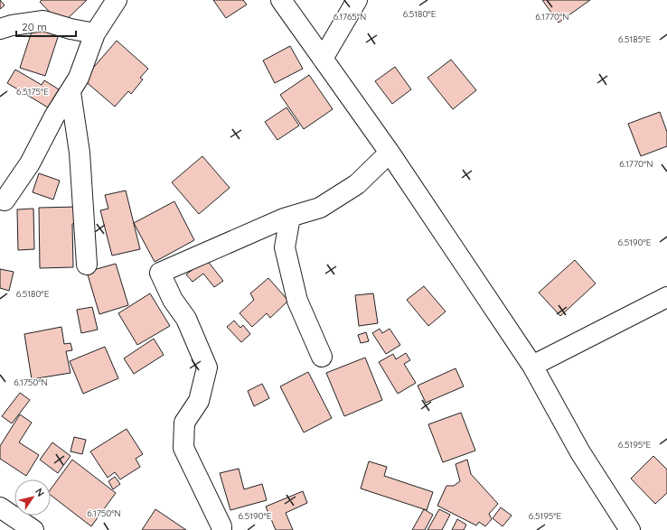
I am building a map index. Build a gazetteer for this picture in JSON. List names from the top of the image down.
{
  "scale_bar": "20 m",
  "north": "top right",
  "coordinates": [
    "6.5180°E",
    "6.1765°N",
    "6.1770°N",
    "6.5185°E",
    "6.5175°E",
    "6.5190°E",
    "6.1750°N",
    "6.5195°E"
  ]
}
